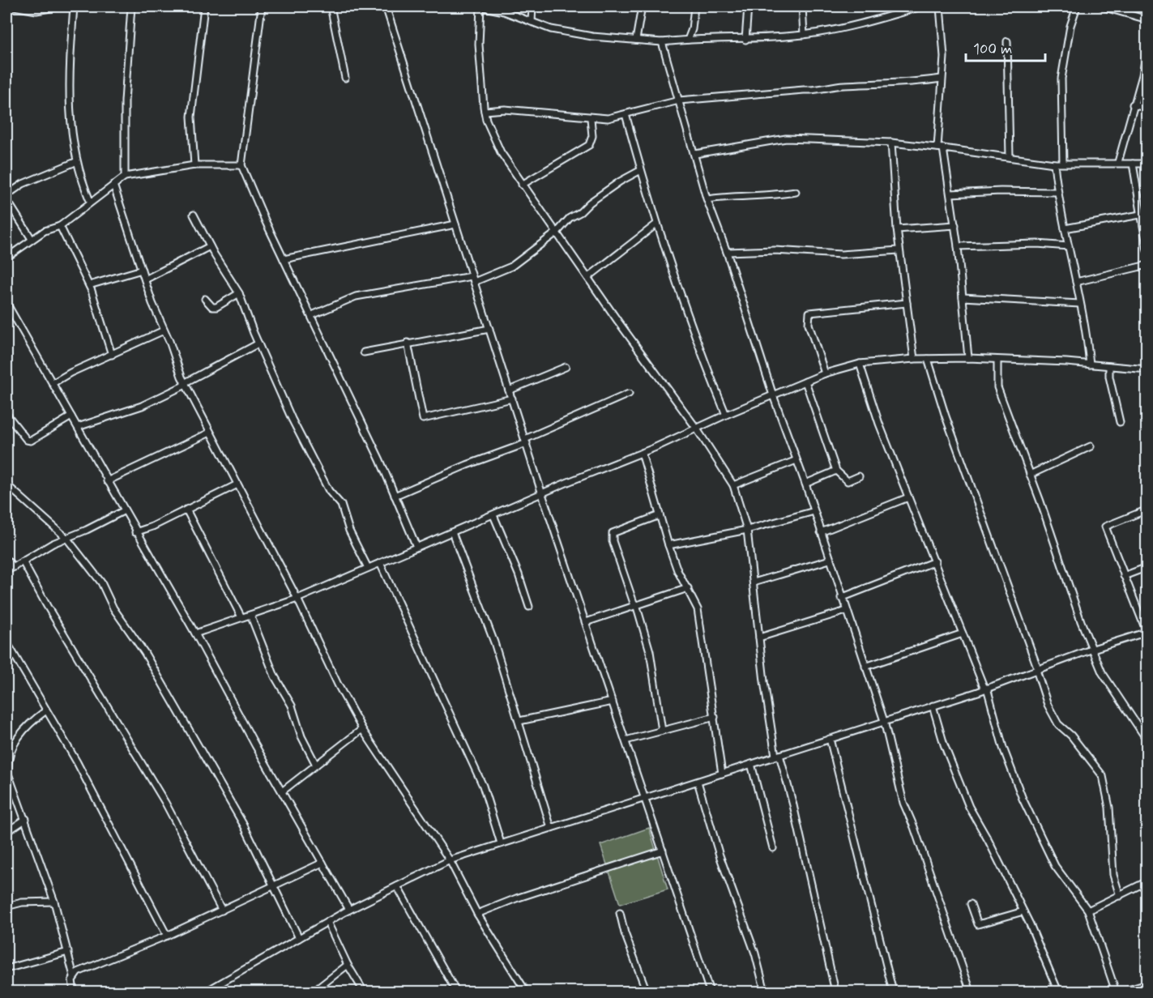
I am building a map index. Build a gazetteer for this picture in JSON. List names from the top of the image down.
{
  "scale_bar": "100 m"
}
